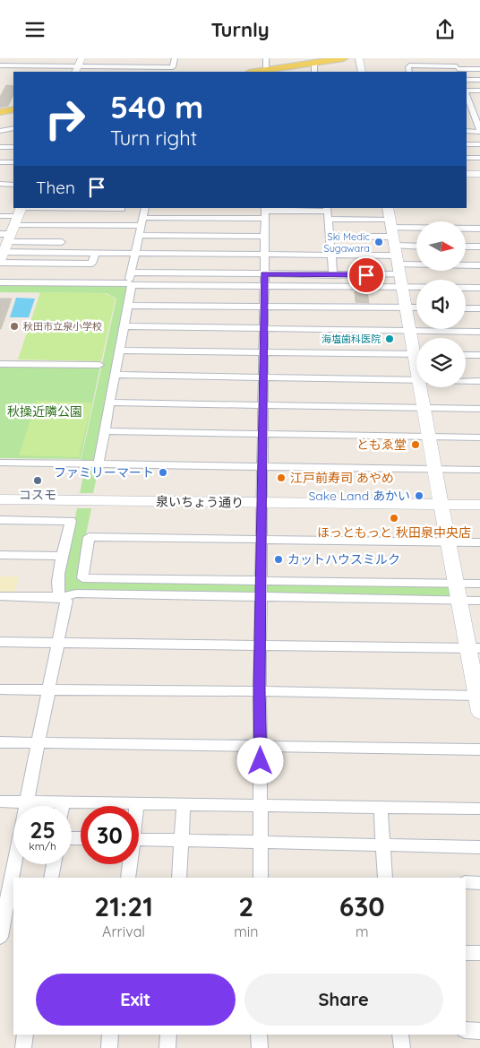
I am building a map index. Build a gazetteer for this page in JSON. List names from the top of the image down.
{
  "streets": {
    "street": ["泉いちょう通り"]
  },
  "parks": ["秋操近隣公園"],
  "places": [
    "Ski Medic Sugawara",
    "秋田市立泉小学校",
    "海塩歯科医院",
    "ともゑ堂",
    "ファミリーマート",
    "江戸前寿司 あやめ",
    "コスモ",
    "Sake Land あかい",
    "ほっともっと 秋田泉中央店",
    "カットハウスミルク"
  ],
  "north": "right",
  "page": {
    "header": "Turnly",
    "turn": ["540 m", "Turn right"],
    "then": "Then",
    "speed": "25 km/h",
    "limit": "30",
    "eta": [
      "21:21",
      "Arrival",
      "2",
      "min",
      "630",
      "m"
    ],
    "buttons": ["Exit", "Share"]
  }
}
